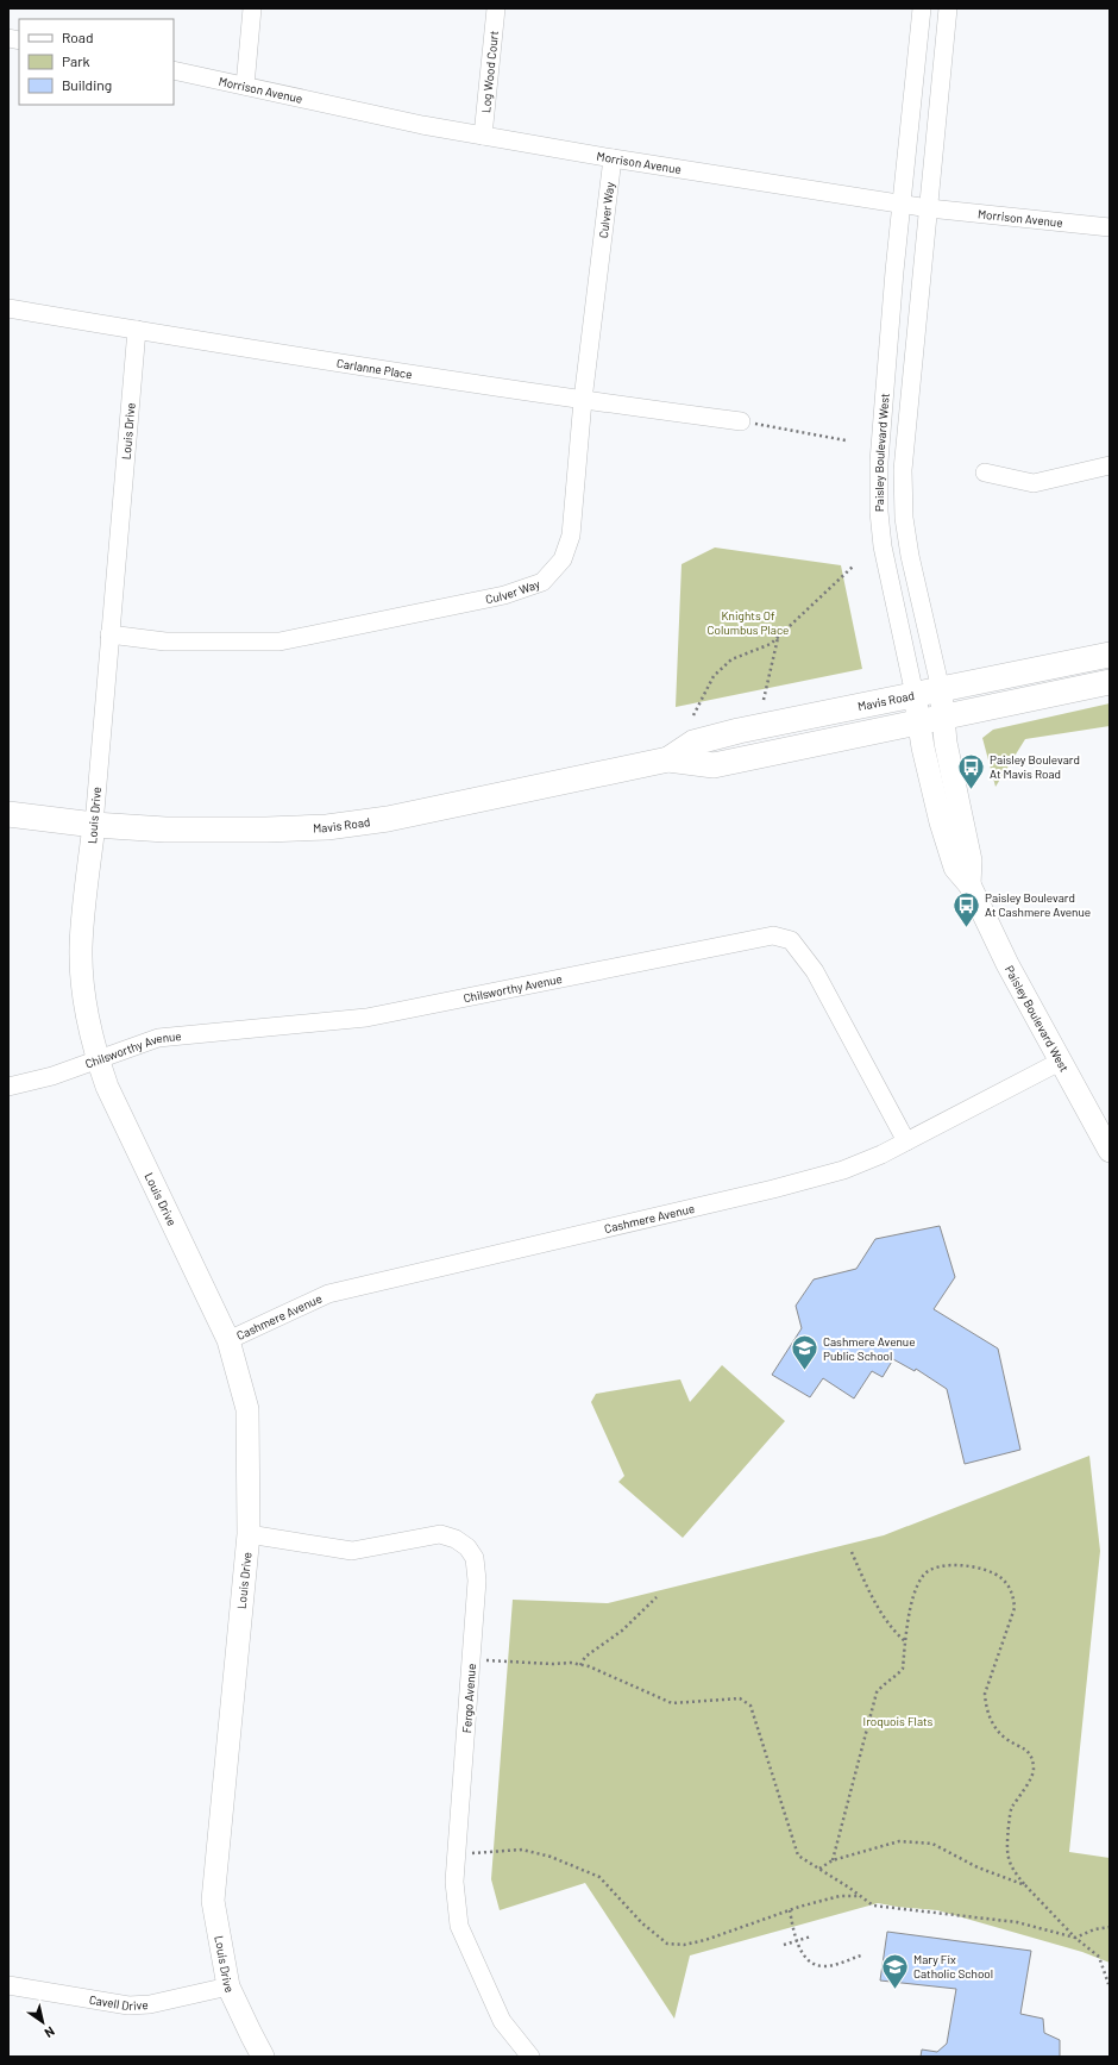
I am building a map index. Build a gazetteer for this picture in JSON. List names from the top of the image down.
{
  "streets": {
    "main road": ["Mavis Road"],
    "street": [
      "Log Wood Court",
      "Morrison Avenue",
      "Culver Way",
      "Carlanne Place",
      "Louis Drive",
      "Paisley Boulevard West",
      "Chilsworthy Avenue",
      "Cashmere Avenue",
      "Fergo Avenue",
      "Cavell Drive"
    ]
  },
  "crossings": [
    ["Log Wood Court", "Morrison Avenue"],
    ["Morrison Avenue", "Culver Way"],
    ["Morrison Avenue", "Paisley Boulevard West"],
    ["Culver Way", "Carlanne Place"],
    ["Culver Way", "Louis Drive"],
    ["Carlanne Place", "Louis Drive"],
    ["Louis Drive", "Mavis Road"],
    ["Louis Drive", "Chilsworthy Avenue"],
    ["Louis Drive", "Cashmere Avenue"],
    ["Louis Drive", "Fergo Avenue"],
    ["Louis Drive", "Cavell Drive"],
    ["Paisley Boulevard West", "Mavis Road"],
    ["Paisley Boulevard West", "Cashmere Avenue"],
    ["Chilsworthy Avenue", "Cashmere Avenue"]
  ],
  "parks": ["Knights Of Columbus Place", "Iroquois Flats"],
  "places": {
    "bus stop": ["Paisley Boulevard At Mavis Road", "Paisley Boulevard At Cashmere Avenue"],
    "school or university": ["Cashmere Avenue Public School", "Mary Fix Catholic School"]
  },
  "legend": ["Road", "Park", "Building"],
  "north": "bottom right"
}
